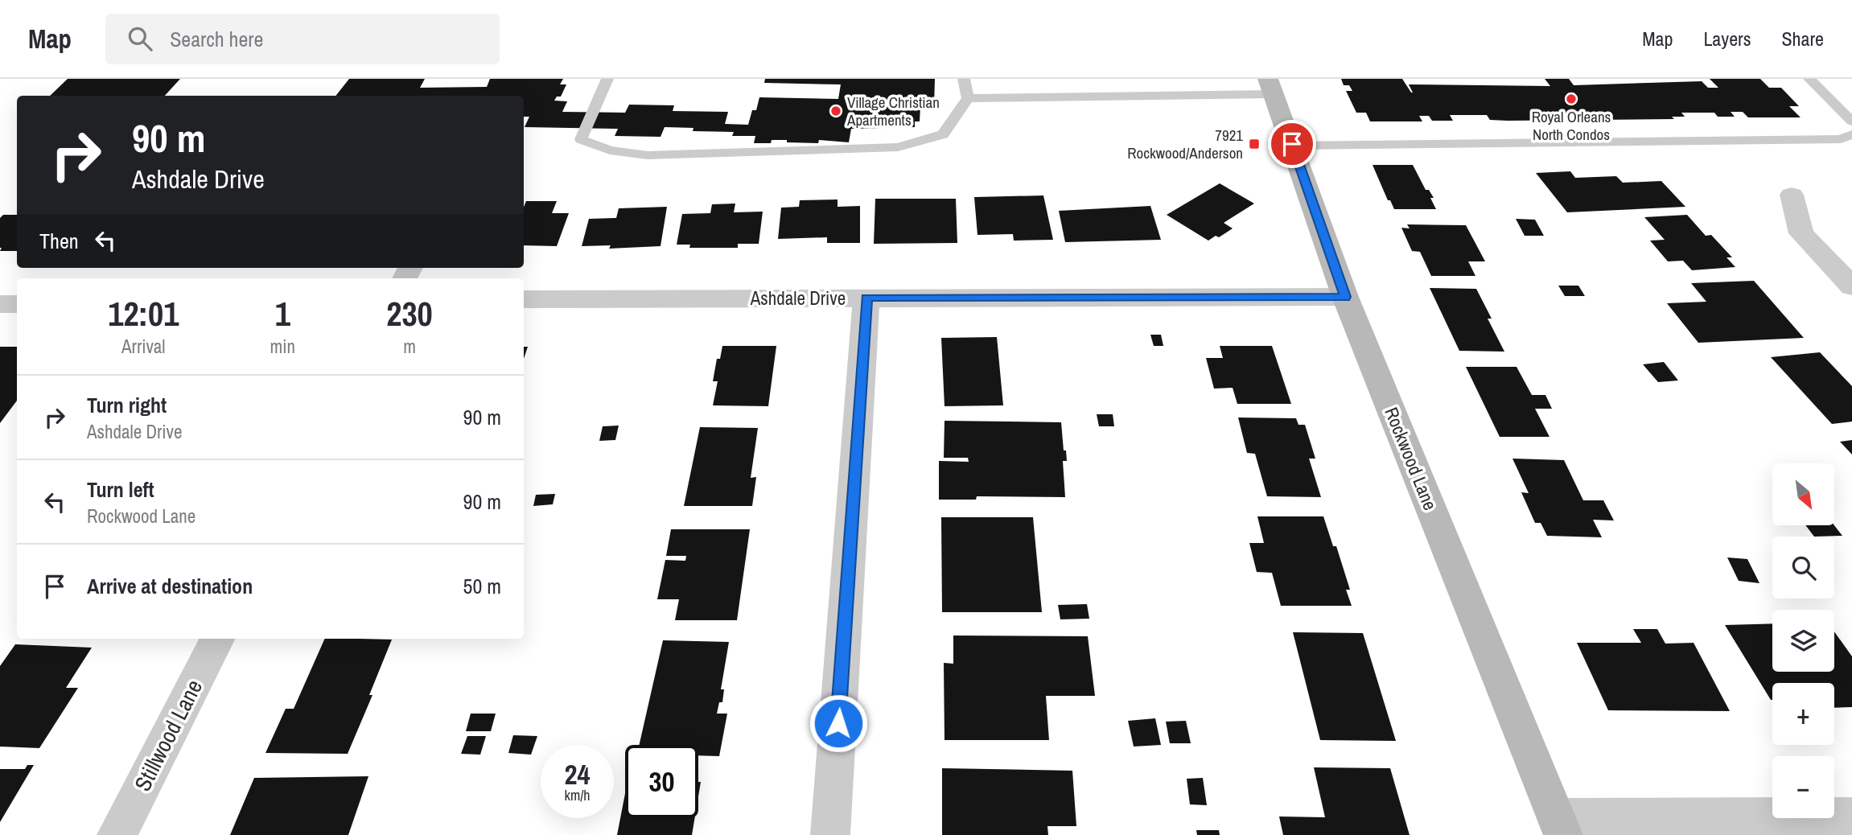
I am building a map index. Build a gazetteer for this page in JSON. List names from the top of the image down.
{
  "streets": {
    "street": ["Ashdale Drive", "Rockwood Lane", "Stillwood Lane"]
  },
  "crossings": [
    ["Ashdale Drive", "Rockwood Lane"]
  ],
  "places": {
    "other": ["Royal Orleans North Condos", "Village Christian Apartments"],
    "transit": ["7921 Rockwood/Anderson"]
  },
  "north": "bottom right",
  "page": {
    "header": "Map",
    "search": "Search here",
    "nav": ["Map", "Layers", "Share"],
    "turn": ["90 m", "Ashdale Drive"],
    "then": "Then",
    "eta": [
      "12:01",
      "Arrival",
      "1",
      "min",
      "230",
      "m"
    ],
    "list": [
      {
        "name": "Turn right",
        "note": "Ashdale Drive",
        "value": "90 m"
      },
      {
        "name": "Turn left",
        "note": "Rockwood Lane",
        "value": "90 m"
      },
      {
        "name": "Arrive at destination",
        "value": "50 m"
      }
    ],
    "map_buttons": ["+", "−"],
    "speed": "24 km/h",
    "limit": "30"
  }
}
